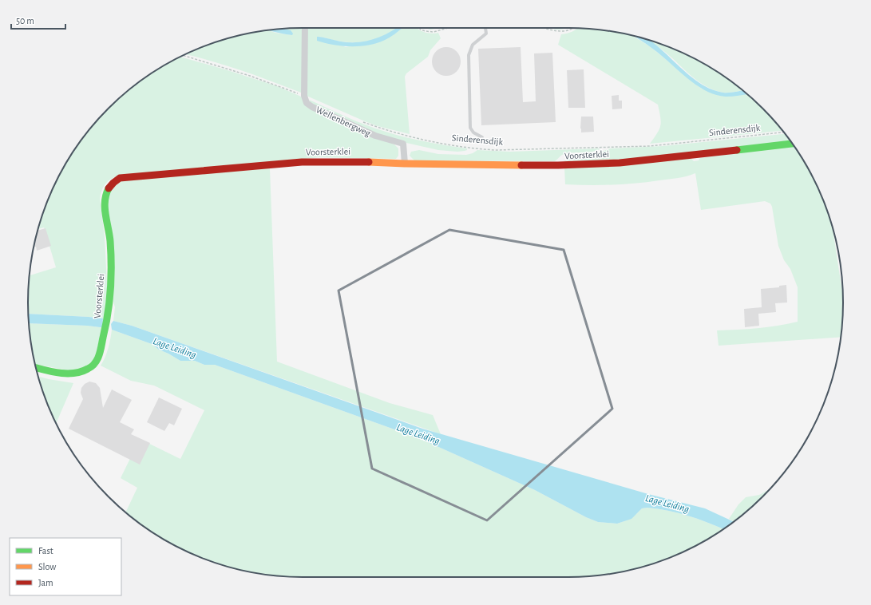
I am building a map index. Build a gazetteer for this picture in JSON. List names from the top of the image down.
{
  "streets": {
    "street": ["Wellenbergweg", "Voorsterklei"],
    "path": ["Sinderensdijk"]
  },
  "crossings": [
    ["Wellenbergweg", "Voorsterklei"]
  ],
  "water": ["Lage Leiding"],
  "legend": ["Fast", "Slow", "Jam"],
  "scale_bar": "50 m"
}
